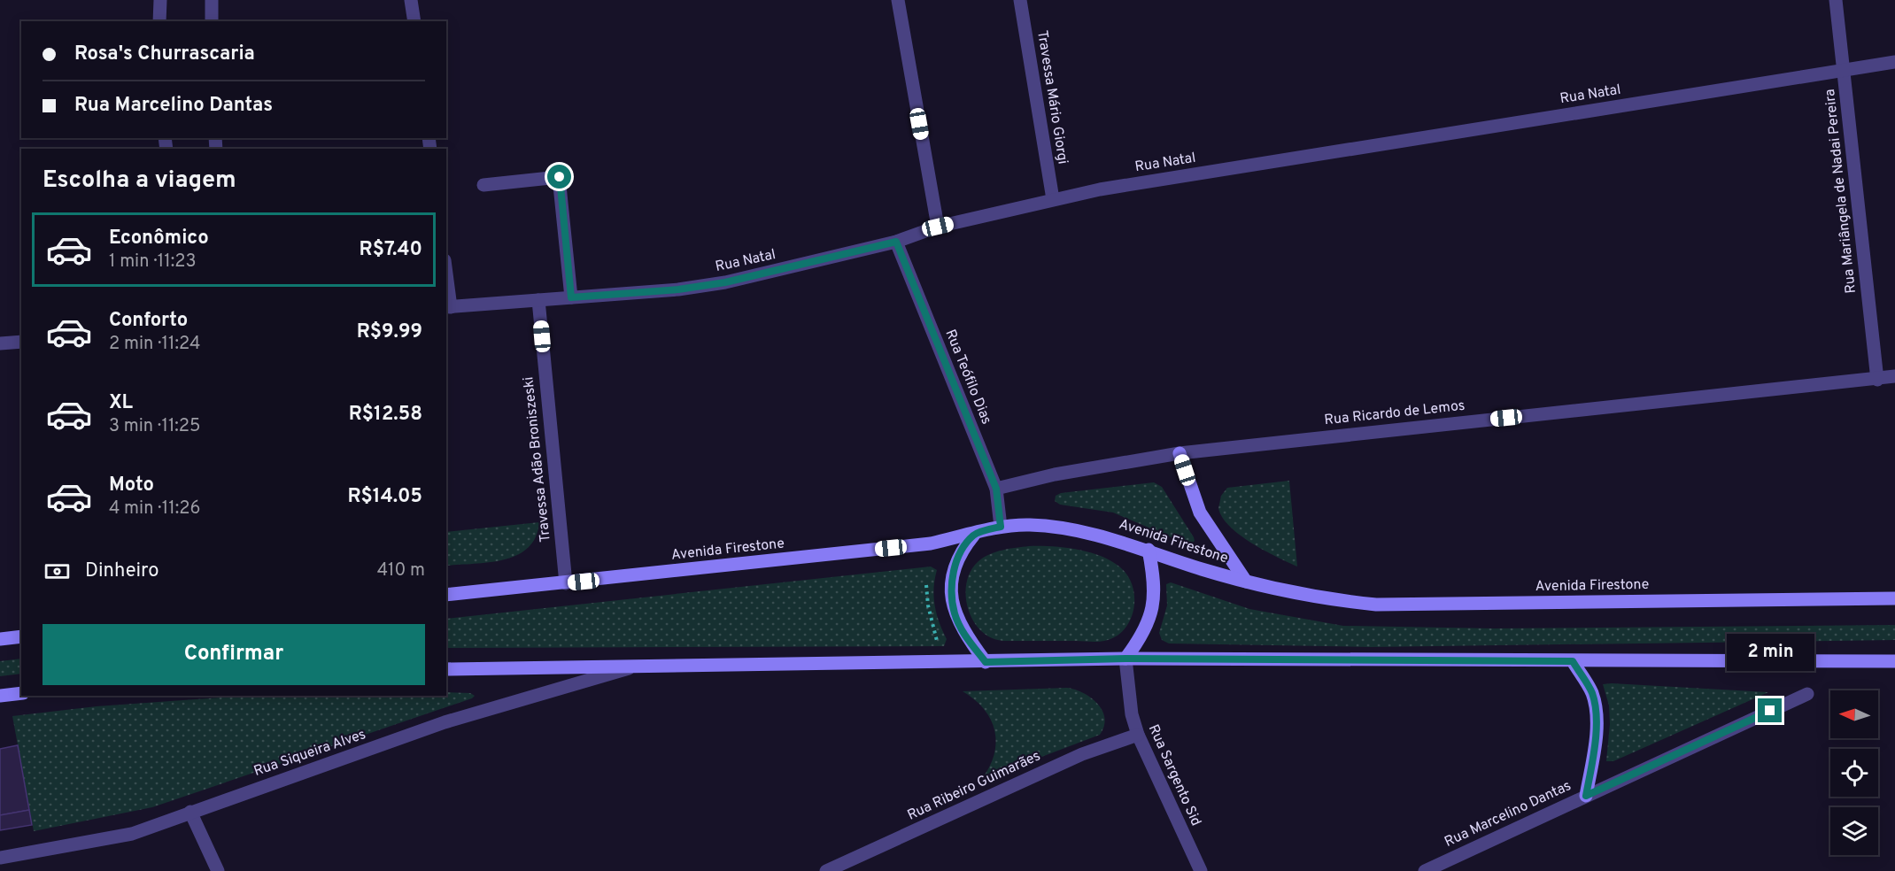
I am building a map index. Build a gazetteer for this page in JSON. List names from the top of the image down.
{
  "streets": {
    "main road": ["Avenida Firestone"],
    "street": [
      "Rua Natal",
      "Travessa Mário Giorgi",
      "Rua Mariângela de Nadai Pereira",
      "Rua Teófilo Dias",
      "Rua Ricardo de Lemos",
      "Travessa Adão Broniszeski",
      "Rua Siqueira Alves",
      "Rua Sargento Sid",
      "Rua Ribeiro Guimarães",
      "Rua Marcelino Dantas"
    ]
  },
  "crossings": [
    ["Rua Natal", "Travessa Mário Giorgi"],
    ["Rua Natal", "Rua Mariângela de Nadai Pereira"],
    ["Rua Natal", "Rua Teófilo Dias"],
    ["Rua Natal", "Travessa Adão Broniszeski"],
    ["Rua Mariângela de Nadai Pereira", "Rua Ricardo de Lemos"],
    ["Rua Teófilo Dias", "Rua Ricardo de Lemos"],
    ["Rua Teófilo Dias", "Avenida Firestone"],
    ["Rua Teófilo Dias", "Rua Sargento Sid"],
    ["Travessa Adão Broniszeski", "Avenida Firestone"],
    ["Avenida Firestone", "Rua Sargento Sid"],
    ["Rua Sargento Sid", "Rua Ribeiro Guimarães"]
  ],
  "north": "left",
  "page": {
    "banner": ["Rosa's Churrascaria", "Rua Marcelino Dantas"],
    "heading": "Escolha a viagem",
    "list": [
      {
        "name": "Econômico",
        "note": "1 min · 11:23",
        "value": "R$7.40"
      },
      {
        "name": "Conforto",
        "note": "2 min · 11:24",
        "value": "R$9.99"
      },
      {
        "name": "XL",
        "note": "3 min · 11:25",
        "value": "R$12.58"
      },
      {
        "name": "Moto",
        "note": "4 min · 11:26",
        "value": "R$14.05"
      }
    ],
    "pay": ["Dinheiro", "410 m"],
    "buttons": "Confirmar",
    "bubble": "2 min"
  }
}
